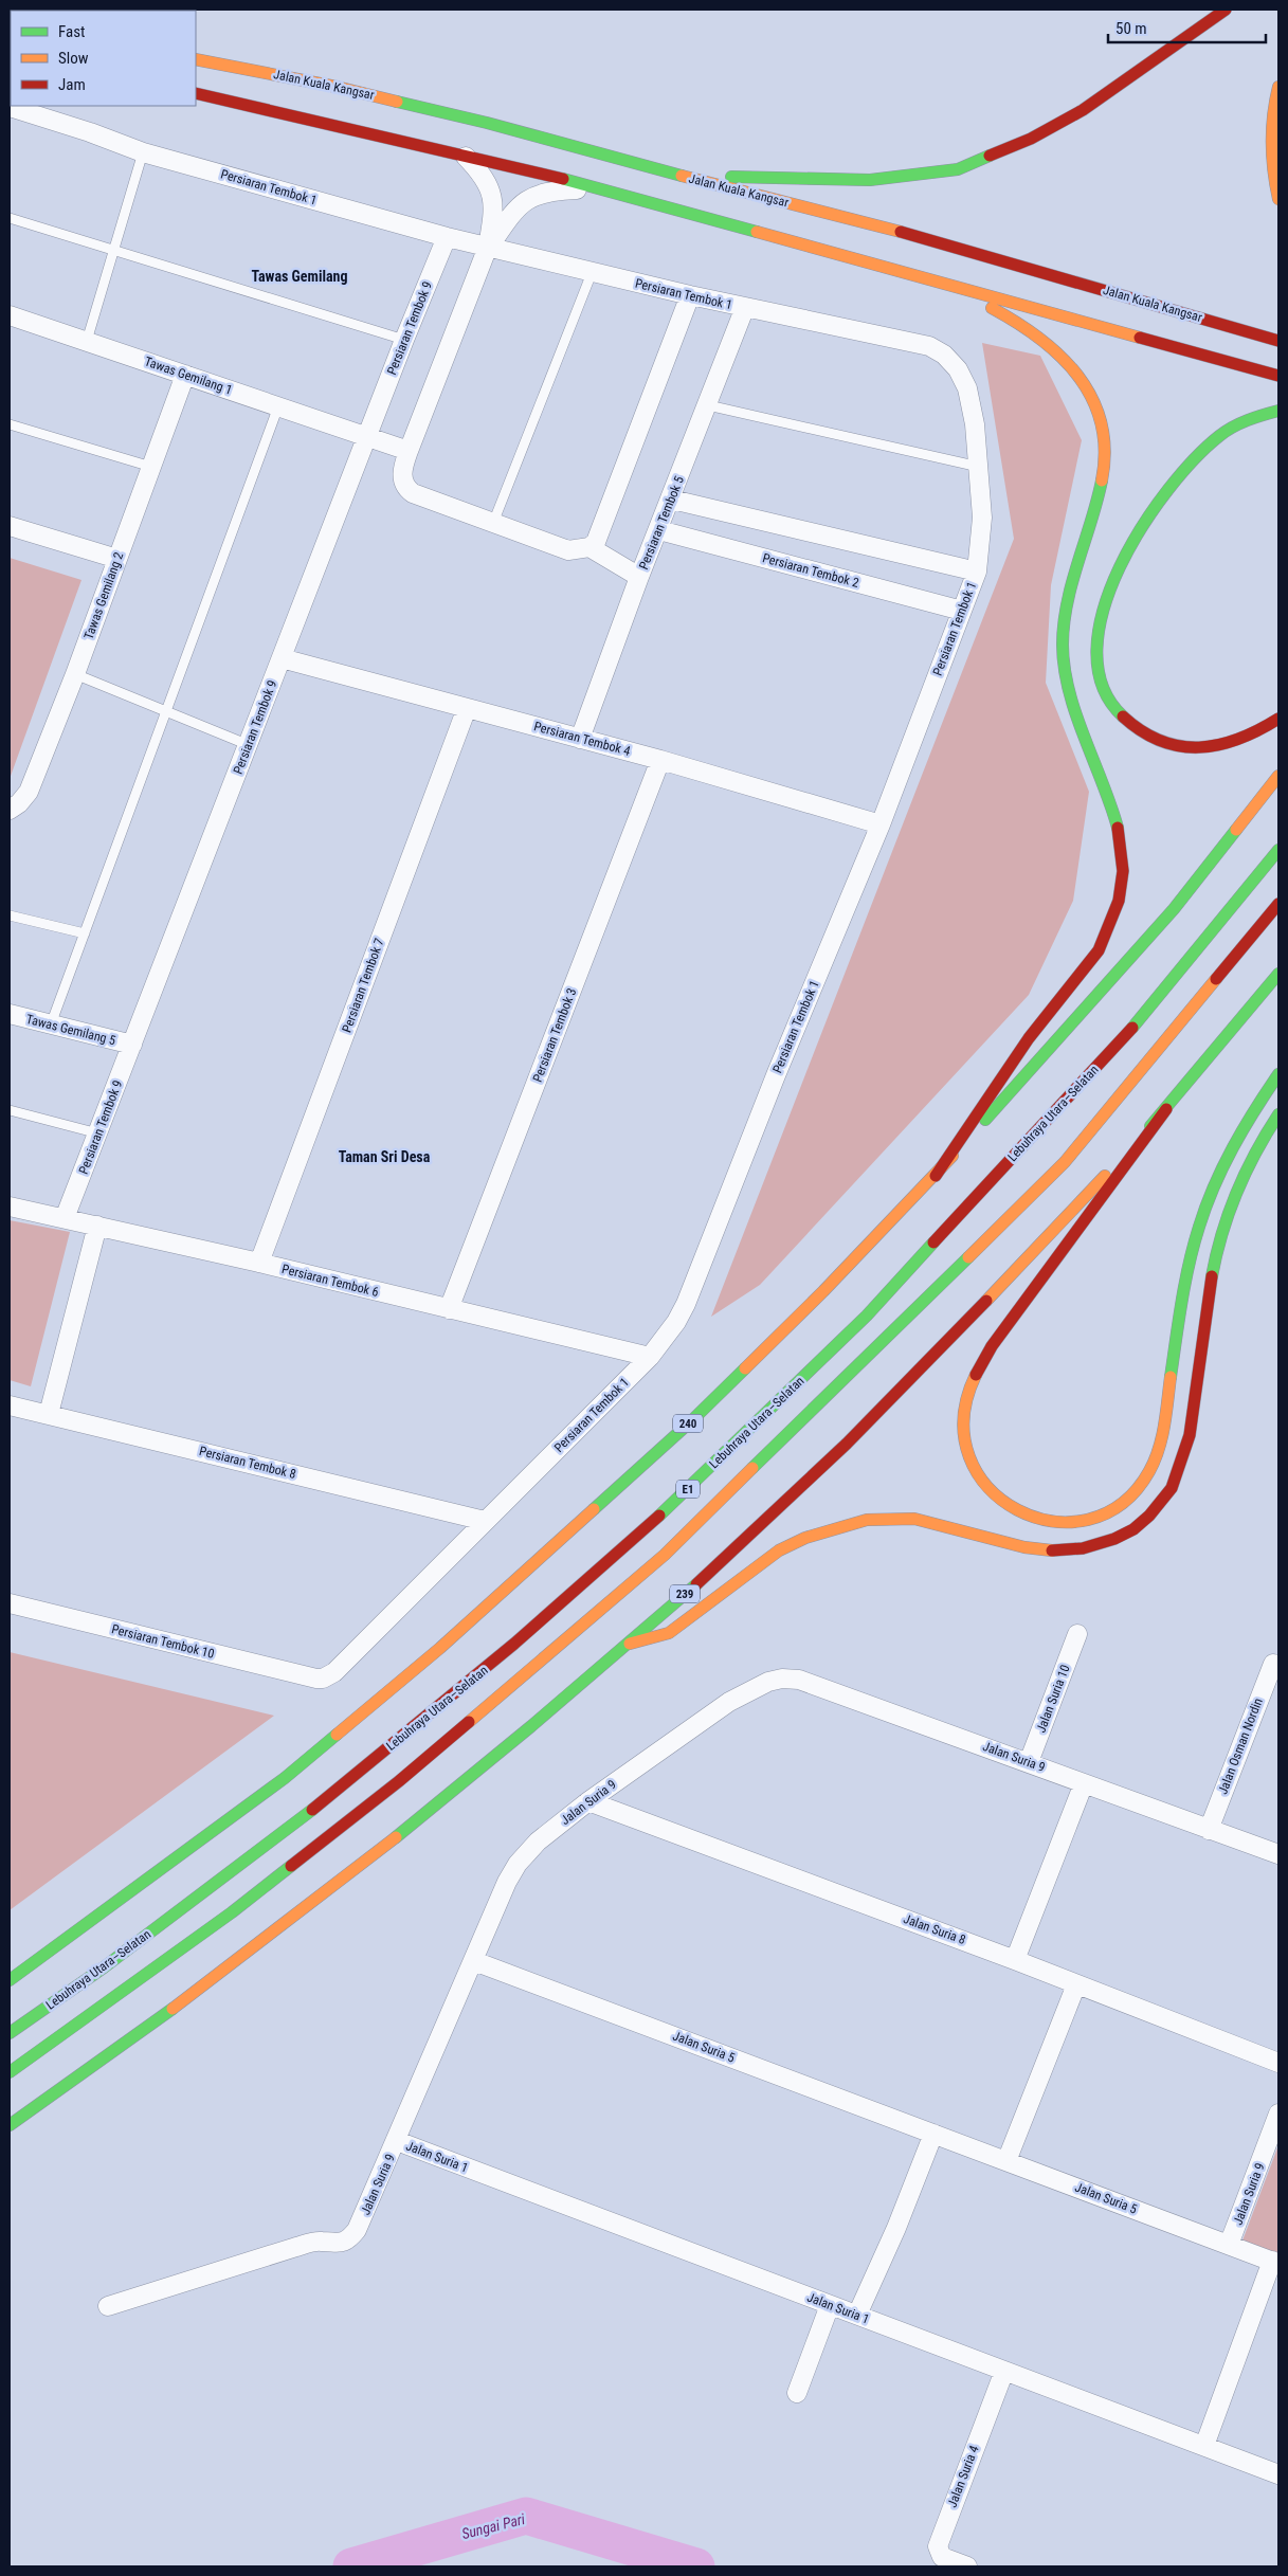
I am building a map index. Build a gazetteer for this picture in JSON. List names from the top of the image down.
{
  "streets": {
    "main road": [
      "Jalan Kuala Kangsar",
      "Lebuhraya Utara–Selatan",
      "240",
      "E1",
      "239"
    ],
    "street": [
      "Persiaran Tembok 1",
      "Persiaran Tembok 9",
      "Tawas Gemilang 1",
      "Persiaran Tembok 5",
      "Persiaran Tembok 2",
      "Tawas Gemilang 2",
      "Persiaran Tembok 4",
      "Persiaran Tembok 7",
      "Tawas Gemilang 5",
      "Persiaran Tembok 3",
      "Persiaran Tembok 6",
      "Persiaran Tembok 8",
      "Persiaran Tembok 10",
      "Jalan Suria 10",
      "Jalan Osman Nordin",
      "Jalan Suria 9",
      "Jalan Suria 8",
      "Jalan Suria 5",
      "Jalan Suria 1",
      "Jalan Suria 4"
    ]
  },
  "crossings": [
    ["Persiaran Tembok 1", "Persiaran Tembok 9"],
    ["Persiaran Tembok 1", "Persiaran Tembok 5"],
    ["Persiaran Tembok 1", "Persiaran Tembok 2"],
    ["Persiaran Tembok 1", "Persiaran Tembok 4"],
    ["Persiaran Tembok 1", "Persiaran Tembok 6"],
    ["Persiaran Tembok 1", "Persiaran Tembok 8"],
    ["Persiaran Tembok 1", "Persiaran Tembok 10"],
    ["Persiaran Tembok 9", "Tawas Gemilang 1"],
    ["Persiaran Tembok 9", "Persiaran Tembok 4"],
    ["Persiaran Tembok 9", "Tawas Gemilang 5"],
    ["Persiaran Tembok 9", "Persiaran Tembok 6"],
    ["Tawas Gemilang 1", "Tawas Gemilang 2"],
    ["Persiaran Tembok 5", "Persiaran Tembok 2"],
    ["Persiaran Tembok 5", "Persiaran Tembok 4"],
    ["Persiaran Tembok 4", "Persiaran Tembok 7"],
    ["Persiaran Tembok 4", "Persiaran Tembok 3"],
    ["Persiaran Tembok 7", "Persiaran Tembok 6"],
    ["Persiaran Tembok 3", "Persiaran Tembok 6"],
    ["Jalan Suria 10", "Jalan Suria 9"],
    ["Jalan Osman Nordin", "Jalan Suria 9"],
    ["Jalan Suria 9", "Jalan Suria 8"],
    ["Jalan Suria 9", "Jalan Suria 5"],
    ["Jalan Suria 9", "Jalan Suria 1"],
    ["Jalan Suria 1", "Jalan Suria 4"]
  ],
  "districts": ["Tawas Gemilang", "Taman Sri Desa"],
  "water": ["Sungai Pari"],
  "legend": ["Fast", "Slow", "Jam"],
  "scale_bar": "50 m"
}
